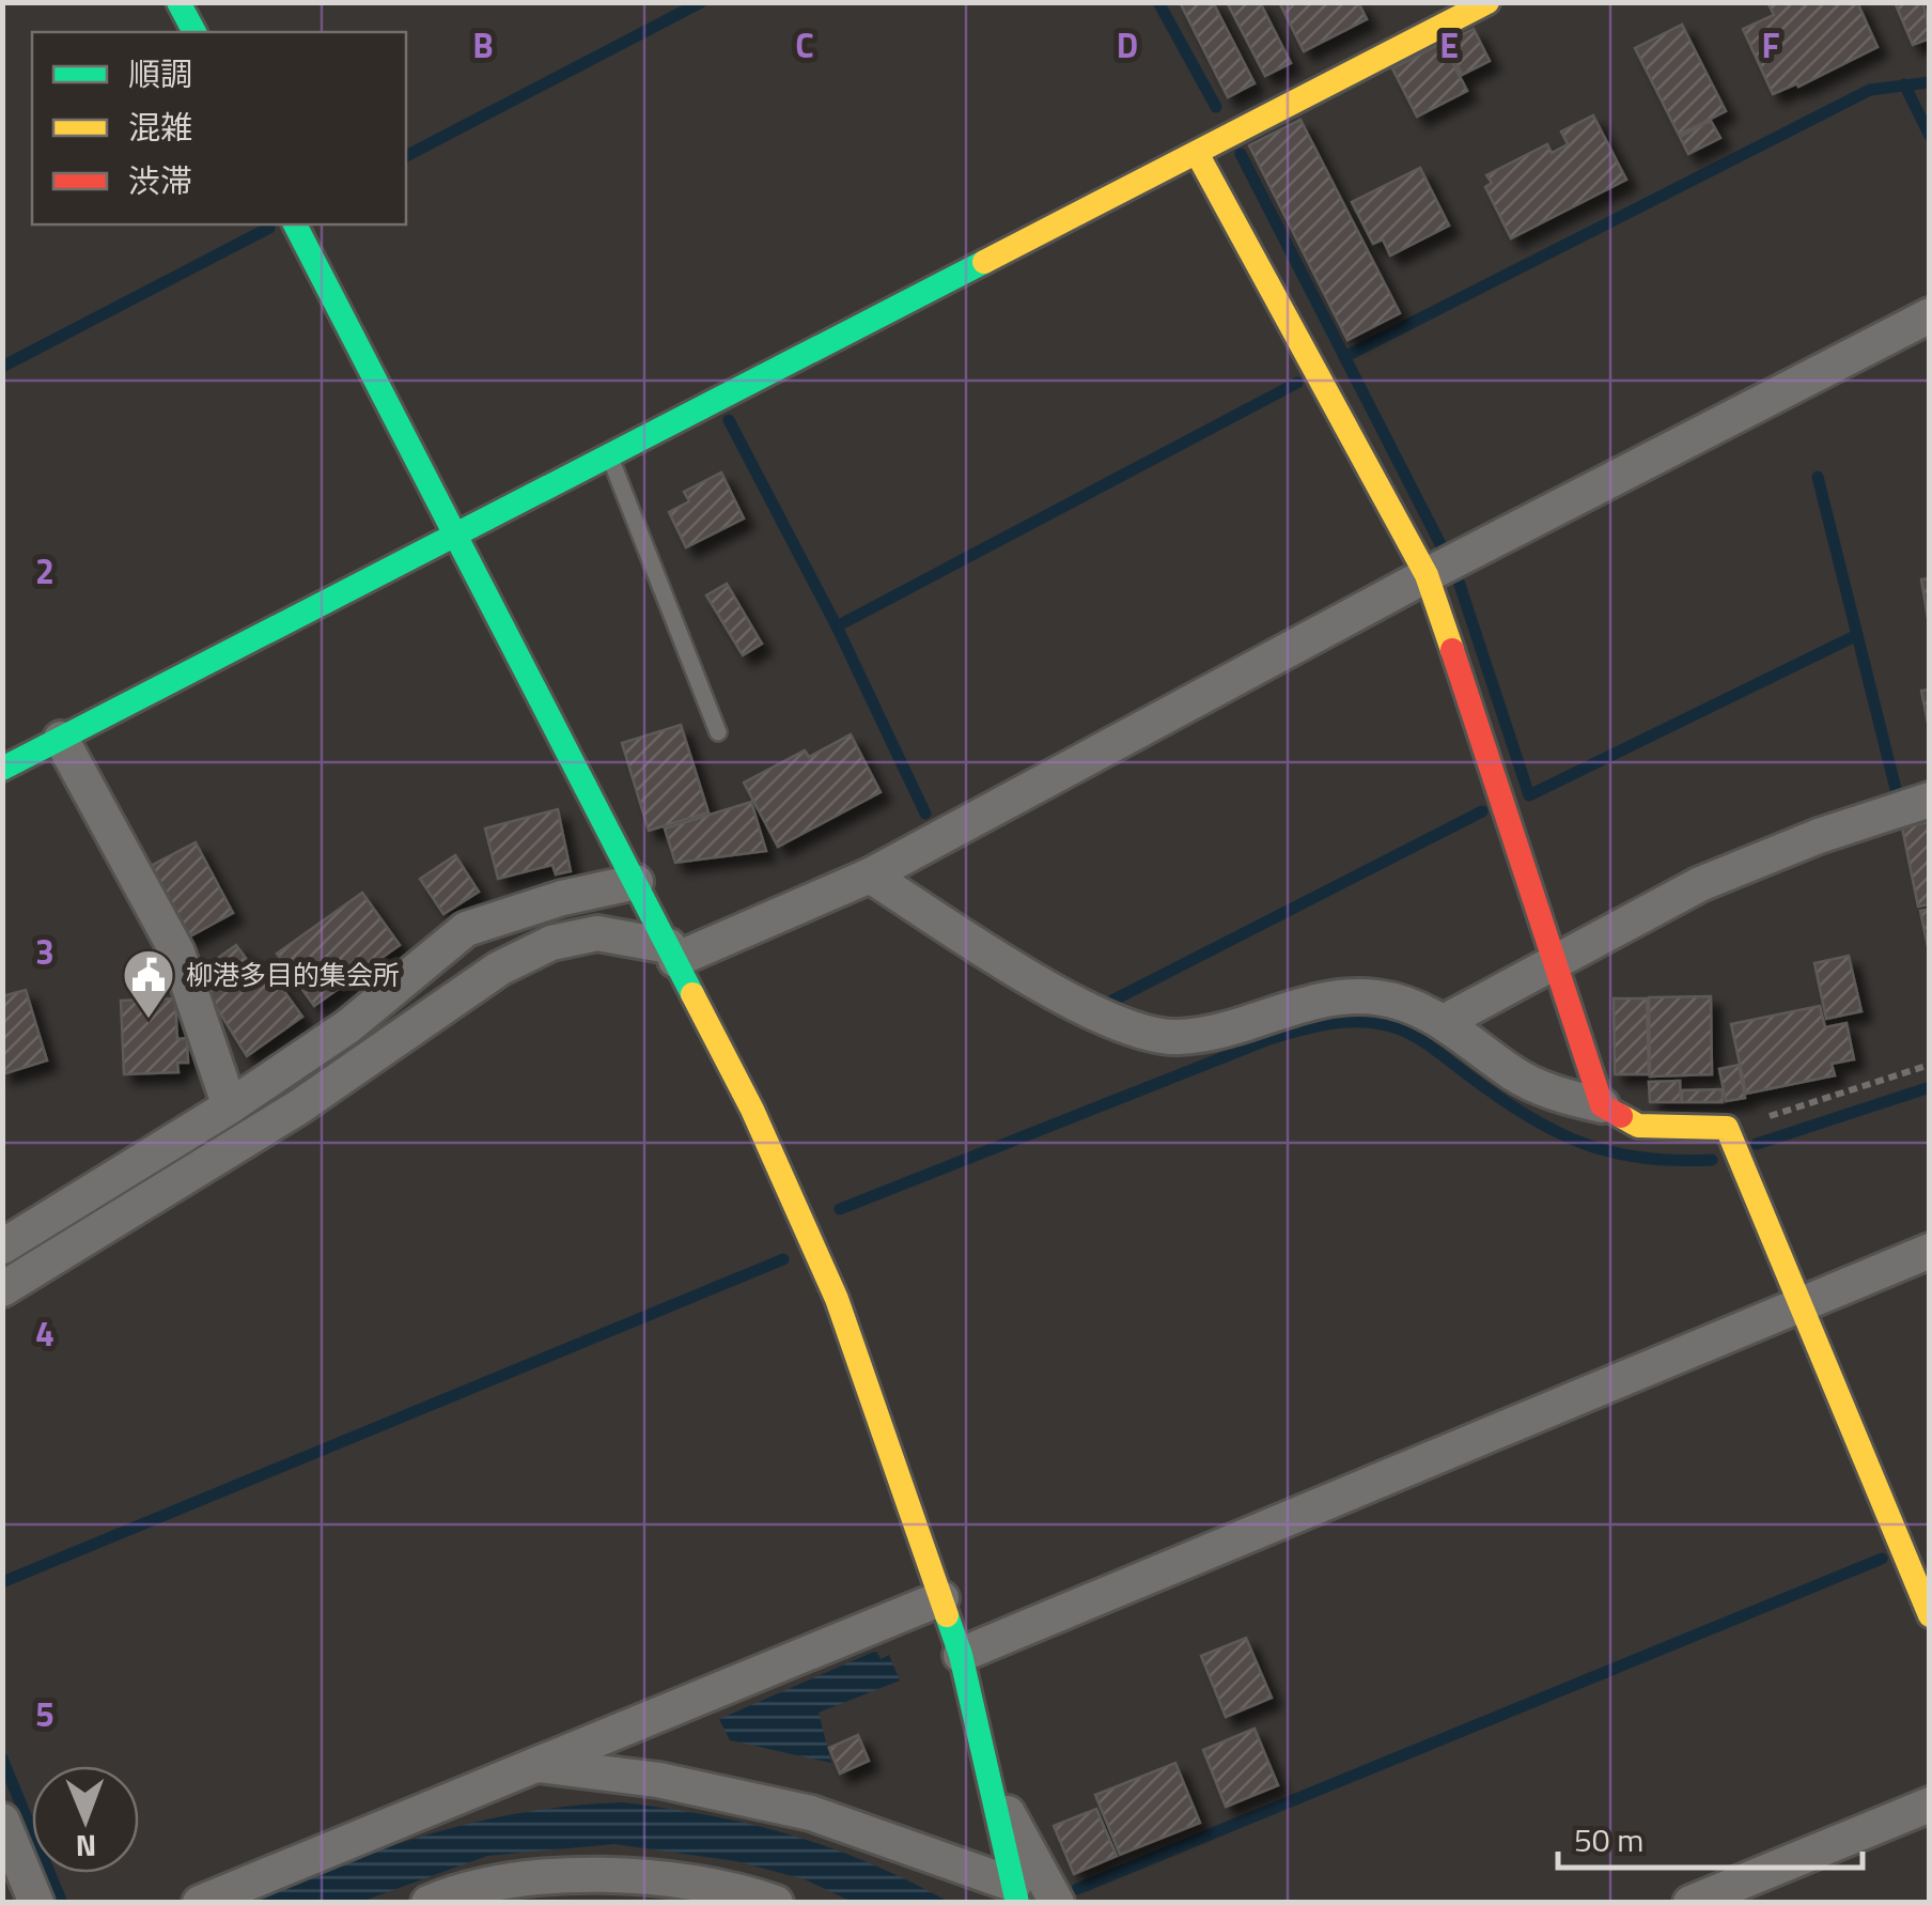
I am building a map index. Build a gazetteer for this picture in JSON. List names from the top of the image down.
{
  "places": {
    "public building": ["柳港多目的集会所"]
  },
  "legend": ["順調", "混雑", "渋滞"],
  "scale_bar": "50 m",
  "north": "bottom",
  "grid": {
    "columns": [
      "B",
      "C",
      "D",
      "E",
      "F"
    ],
    "rows": [
      "2",
      "3",
      "4",
      "5"
    ]
  }
}
